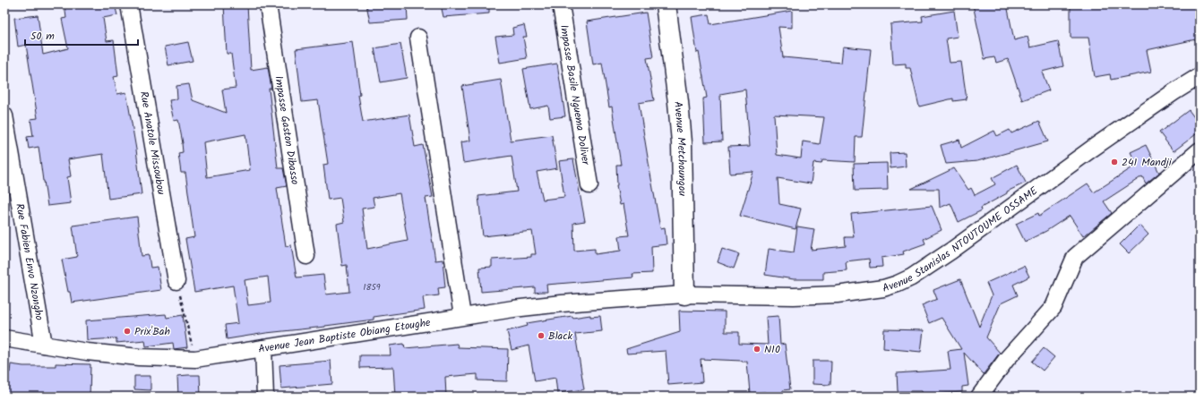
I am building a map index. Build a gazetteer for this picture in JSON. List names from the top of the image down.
{
  "streets": {
    "main road": ["Avenue Metchoungou"],
    "street": [
      "Impasse Basile Nguema Doliver",
      "Impasse Gaston Dibasso",
      "Rue Anatole Missoubou",
      "Avenue Stanislas NTOUTOUME OSSAME",
      "Rue Fabien Envo Nzongho",
      "Avenue Jean Baptiste Obiang Etoughe"
    ]
  },
  "crossings": [
    ["Avenue Metchoungou", "Avenue Stanislas NTOUTOUME OSSAME"],
    ["Avenue Metchoungou", "Avenue Jean Baptiste Obiang Etoughe"],
    ["Avenue Stanislas NTOUTOUME OSSAME", "Avenue Jean Baptiste Obiang Etoughe"],
    ["Rue Fabien Envo Nzongho", "Avenue Jean Baptiste Obiang Etoughe"]
  ],
  "places": [
    "241 Mandji",
    "Prix'Bah",
    "Black",
    "N10"
  ],
  "house_numbers": ["1859"],
  "scale_bar": "50 m"
}
